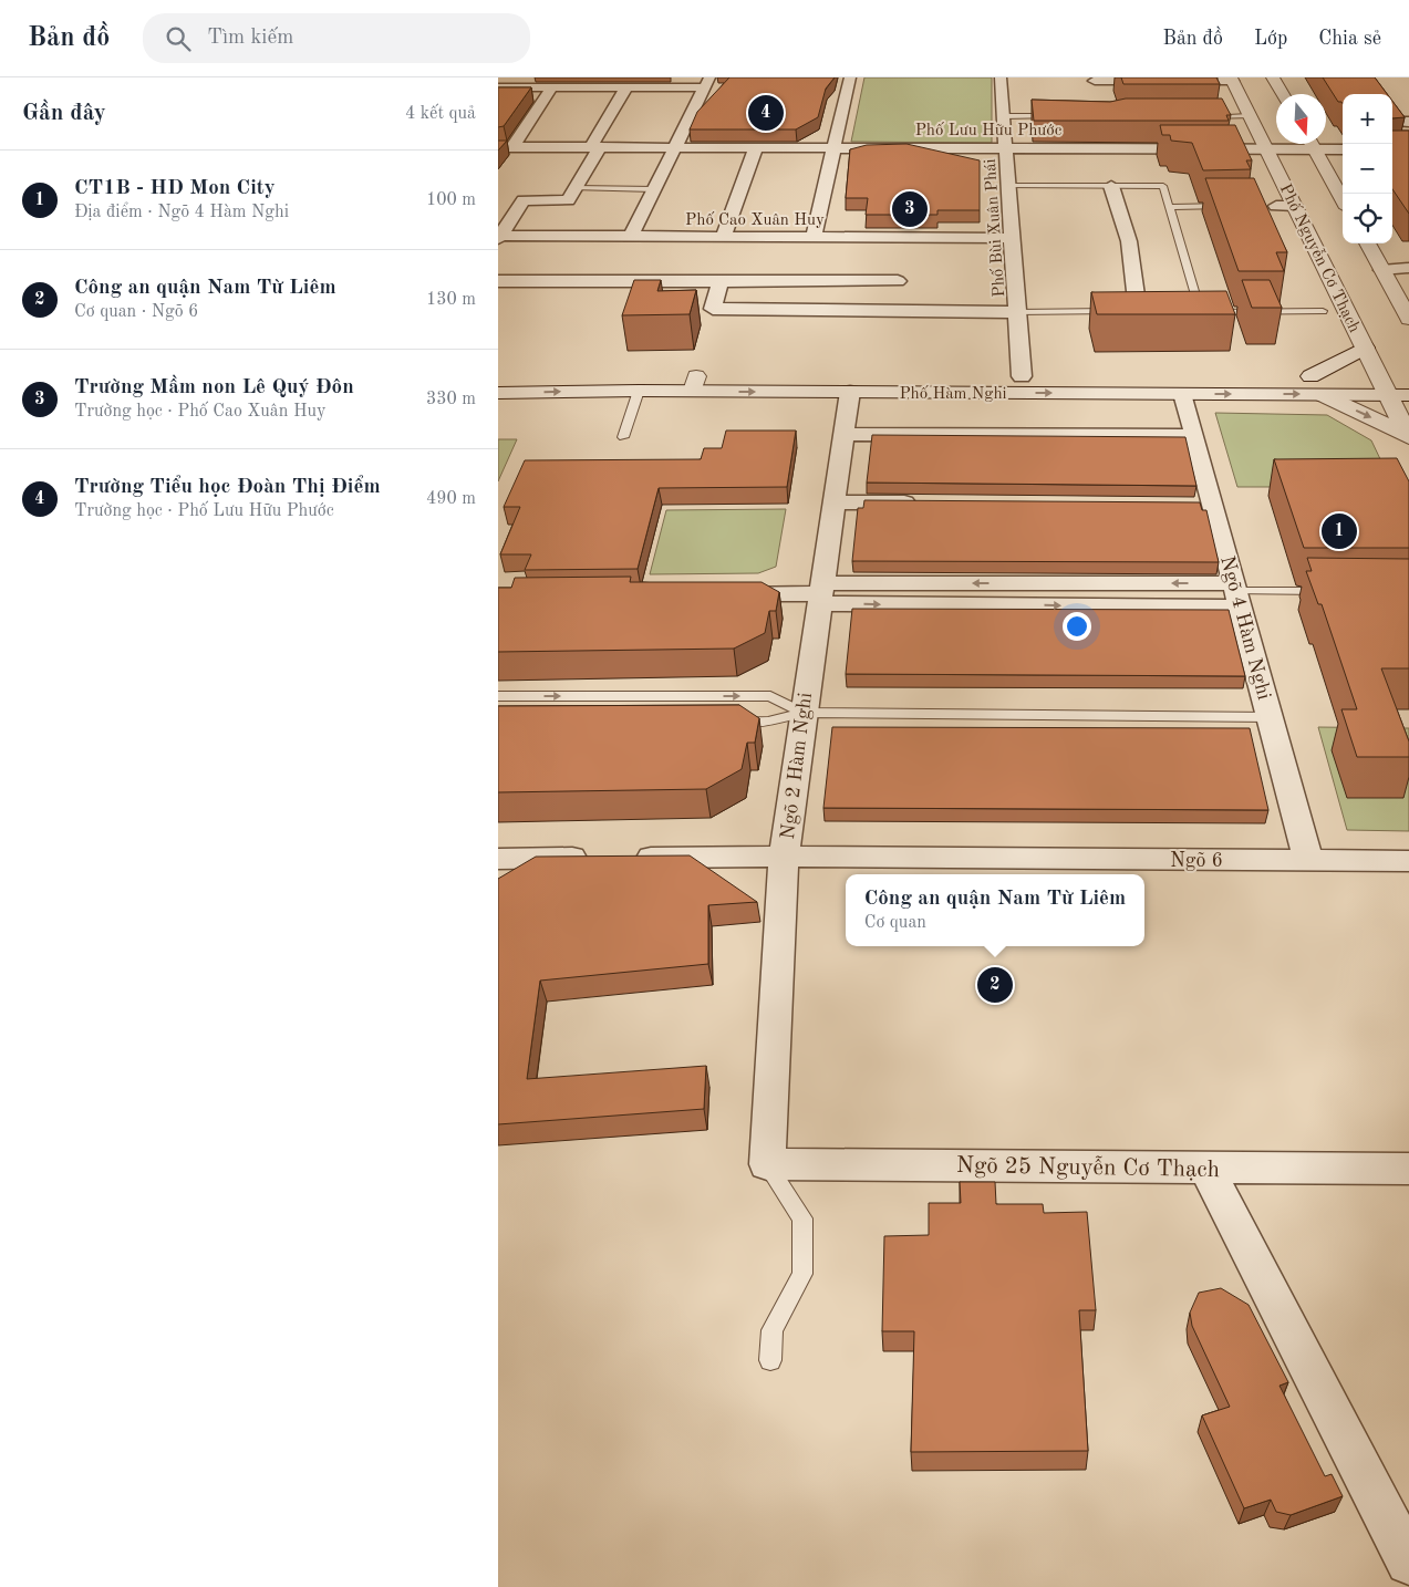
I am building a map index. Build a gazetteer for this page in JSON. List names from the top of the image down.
{
  "streets": {
    "main road": ["Phố Nguyễn Cơ Thạch", "Phố Hàm Nghi"],
    "street": [
      "Phố Lưu Hữu Phước",
      "Phố Cao Xuân Huy",
      "Phố Bùi Xuân Phái",
      "Ngõ 4 Hàm Nghi",
      "Ngõ 2 Hàm Nghi",
      "Ngõ 6",
      "Ngõ 25 Nguyễn Cơ Thạch"
    ]
  },
  "crossings": [
    ["Phố Lưu Hữu Phước", "Phố Bùi Xuân Phái"],
    ["Phố Lưu Hữu Phước", "Phố Nguyễn Cơ Thạch"],
    ["Phố Cao Xuân Huy", "Phố Bùi Xuân Phái"],
    ["Phố Bùi Xuân Phái", "Phố Hàm Nghi"],
    ["Phố Nguyễn Cơ Thạch", "Phố Hàm Nghi"],
    ["Phố Hàm Nghi", "Ngõ 4 Hàm Nghi"],
    ["Phố Hàm Nghi", "Ngõ 2 Hàm Nghi"],
    ["Ngõ 4 Hàm Nghi", "Ngõ 6"],
    ["Ngõ 2 Hàm Nghi", "Ngõ 6"]
  ],
  "north": "bottom",
  "page": {
    "header": "Bản đồ",
    "search": "Tìm kiếm",
    "nav": ["Bản đồ", "Lớp", "Chia sẻ"],
    "heading": ["Gần đây", "4 kết quả"],
    "pins": [
      "4",
      "3",
      "1",
      "2"
    ],
    "map_buttons": ["+", "−"],
    "list": [
      {
        "mark": "1",
        "name": "CT1B - HD Mon City",
        "note": "Địa điểm · Ngõ 4 Hàm Nghi",
        "value": "100 m"
      },
      {
        "mark": "2",
        "name": "Công an quận Nam Từ Liêm",
        "note": "Cơ quan · Ngõ 6",
        "value": "130 m"
      },
      {
        "mark": "3",
        "name": "Trường Mầm non Lê Quý Đôn",
        "note": "Trường học · Phố Cao Xuân Huy",
        "value": "330 m"
      },
      {
        "mark": "4",
        "name": "Trường Tiểu học Đoàn Thị Điểm",
        "note": "Trường học · Phố Lưu Hữu Phước",
        "value": "490 m"
      }
    ],
    "popup": ["Công an quận Nam Từ Liêm", "Cơ quan"]
  }
}
